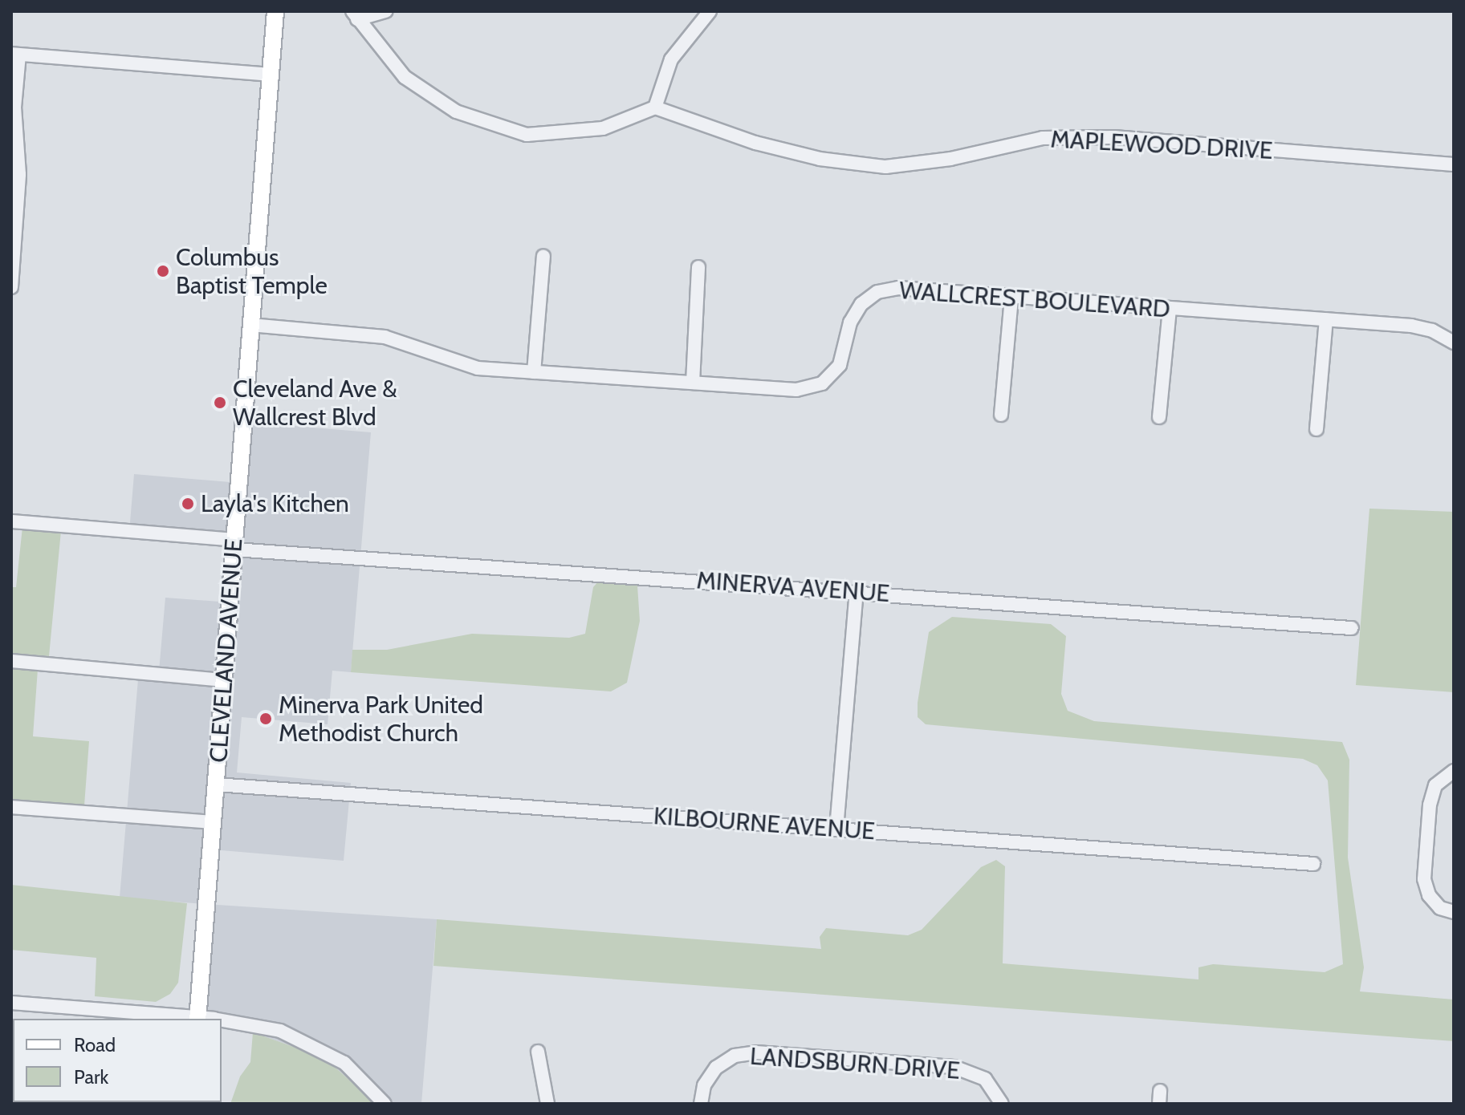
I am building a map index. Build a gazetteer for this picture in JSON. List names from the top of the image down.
{
  "streets": {
    "main road": ["CLEVELAND AVENUE"],
    "street": [
      "MAPLEWOOD DRIVE",
      "WALLCREST BOULEVARD",
      "MINERVA AVENUE",
      "KILBOURNE AVENUE",
      "LANDSBURN DRIVE"
    ]
  },
  "crossings": [
    ["WALLCREST BOULEVARD", "CLEVELAND AVENUE"],
    ["MINERVA AVENUE", "CLEVELAND AVENUE"],
    ["CLEVELAND AVENUE", "KILBOURNE AVENUE"]
  ],
  "places": [
    "Columbus Baptist Temple",
    "Cleveland Ave & Wallcrest Blvd",
    "Layla's Kitchen",
    "Minerva Park United Methodist Church"
  ],
  "legend": ["Road", "Park"]
}
